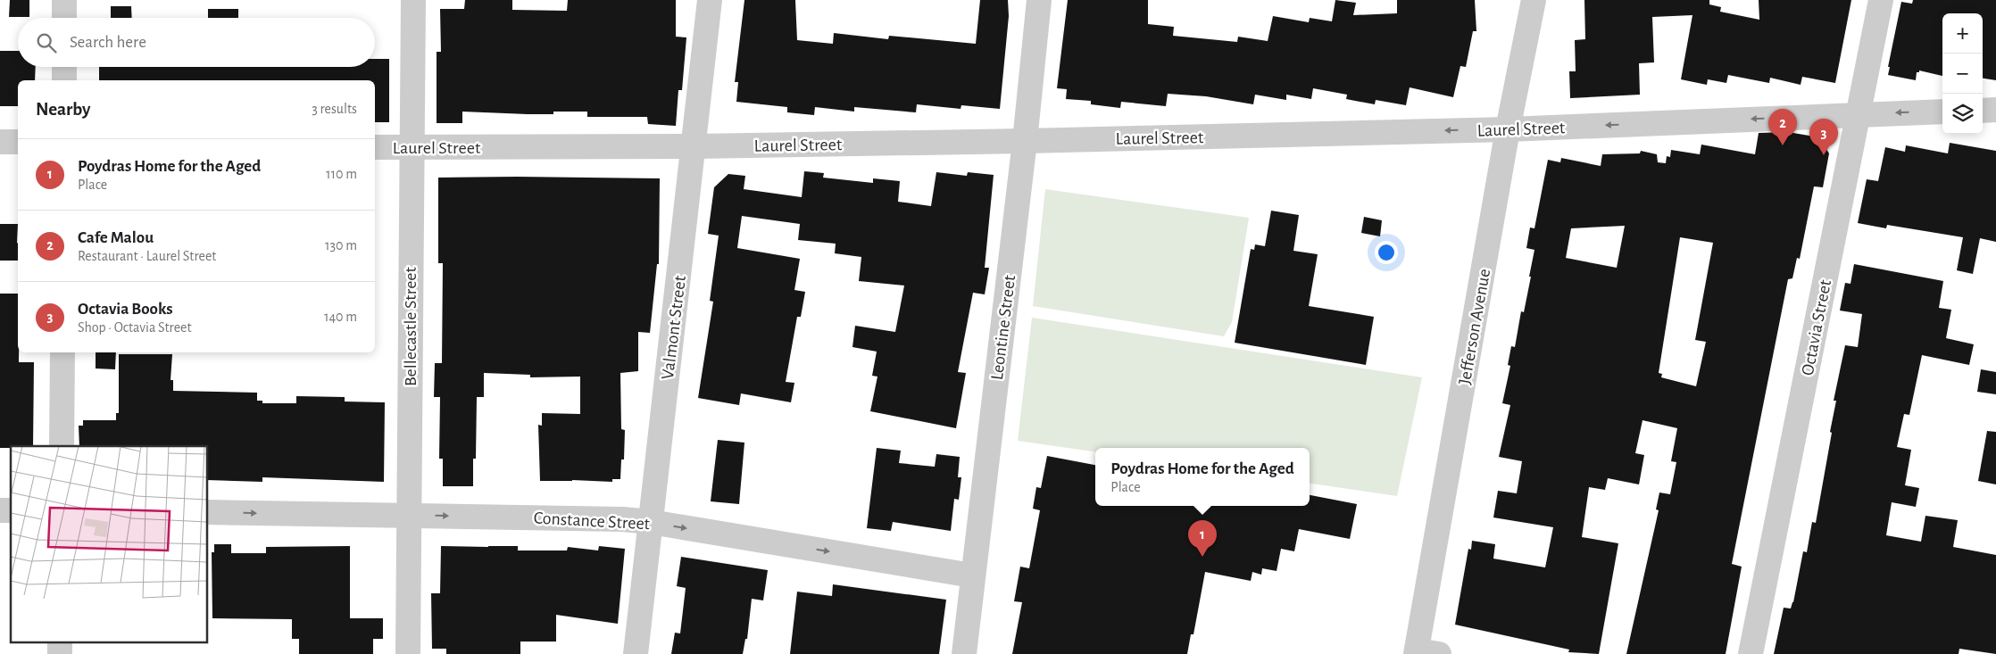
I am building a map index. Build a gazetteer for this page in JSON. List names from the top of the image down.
{
  "streets": {
    "street": [
      "Laurel Street",
      "Bellecastle Street",
      "Jefferson Avenue",
      "Valmont Street",
      "Leontine Street",
      "Octavia Street",
      "Constance Street"
    ]
  },
  "crossings": [
    ["Laurel Street", "Bellecastle Street"],
    ["Laurel Street", "Jefferson Avenue"],
    ["Laurel Street", "Valmont Street"],
    ["Laurel Street", "Leontine Street"],
    ["Laurel Street", "Octavia Street"],
    ["Bellecastle Street", "Constance Street"],
    ["Valmont Street", "Constance Street"],
    ["Leontine Street", "Constance Street"]
  ],
  "one_way": ["Laurel Street", "Constance Street"],
  "page": {
    "map_buttons": ["+", "−"],
    "search": "Search here",
    "heading": ["Nearby", "3 results"],
    "pins": ["2", "3", "1"],
    "list": [
      {
        "mark": "1",
        "name": "Poydras Home for the Aged",
        "note": "Place",
        "value": "110 m"
      },
      {
        "mark": "2",
        "name": "Cafe Malou",
        "note": "Restaurant · Laurel Street",
        "value": "130 m"
      },
      {
        "mark": "3",
        "name": "Octavia Books",
        "note": "Shop · Octavia Street",
        "value": "140 m"
      }
    ],
    "popup": ["Poydras Home for the Aged", "Place"]
  }
}
